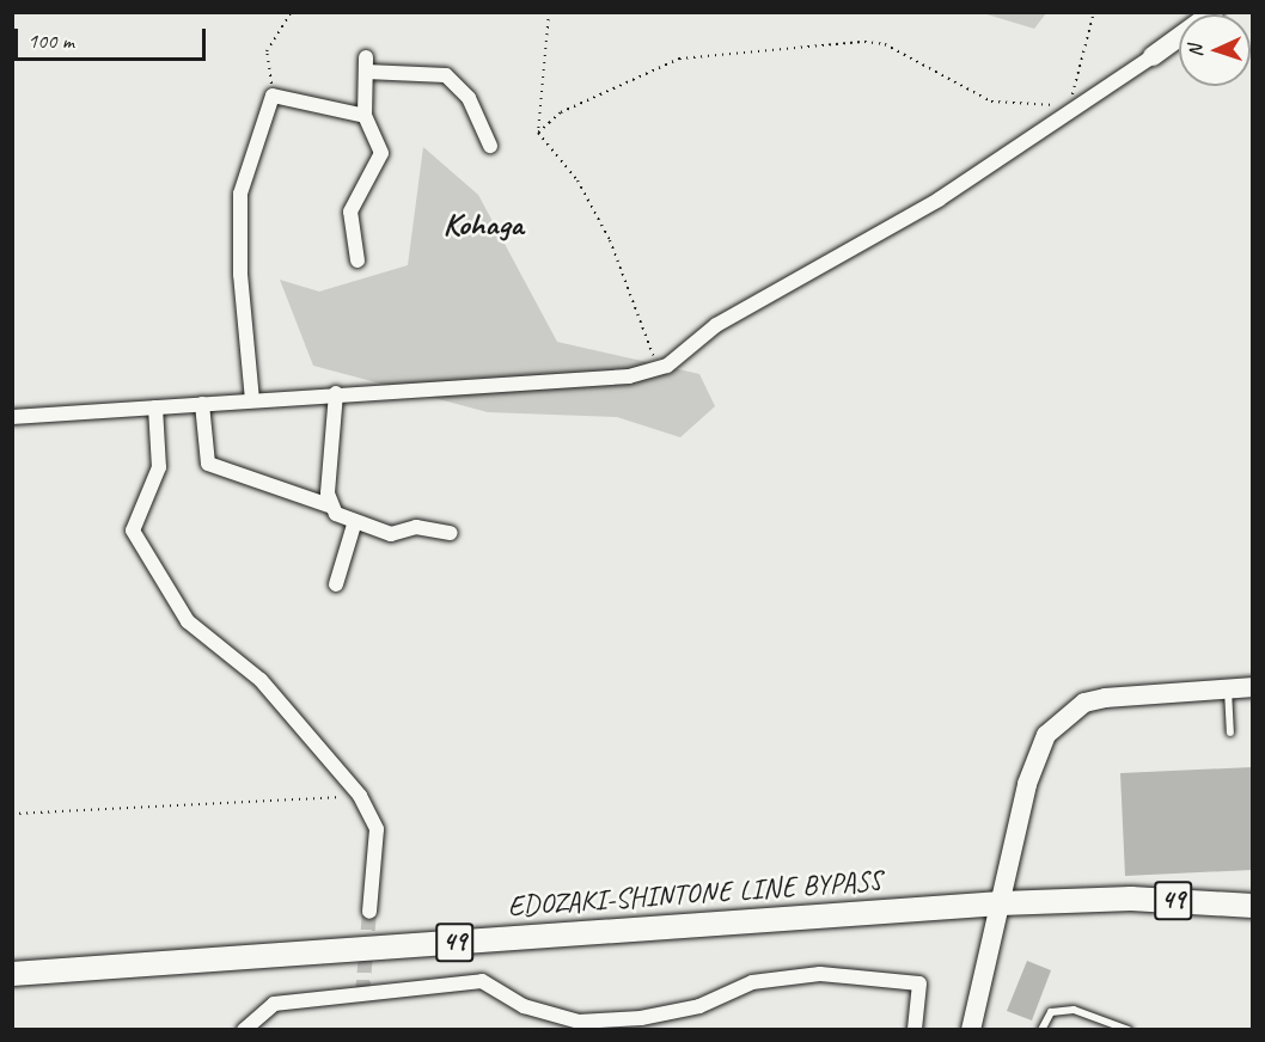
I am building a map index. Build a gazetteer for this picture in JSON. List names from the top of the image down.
{
  "streets": {
    "main road": ["EDOZAKI-SHINTONE LINE BYPASS", "49"]
  },
  "districts": ["Kohaga"],
  "scale_bar": "100 m",
  "north": "left"
}
